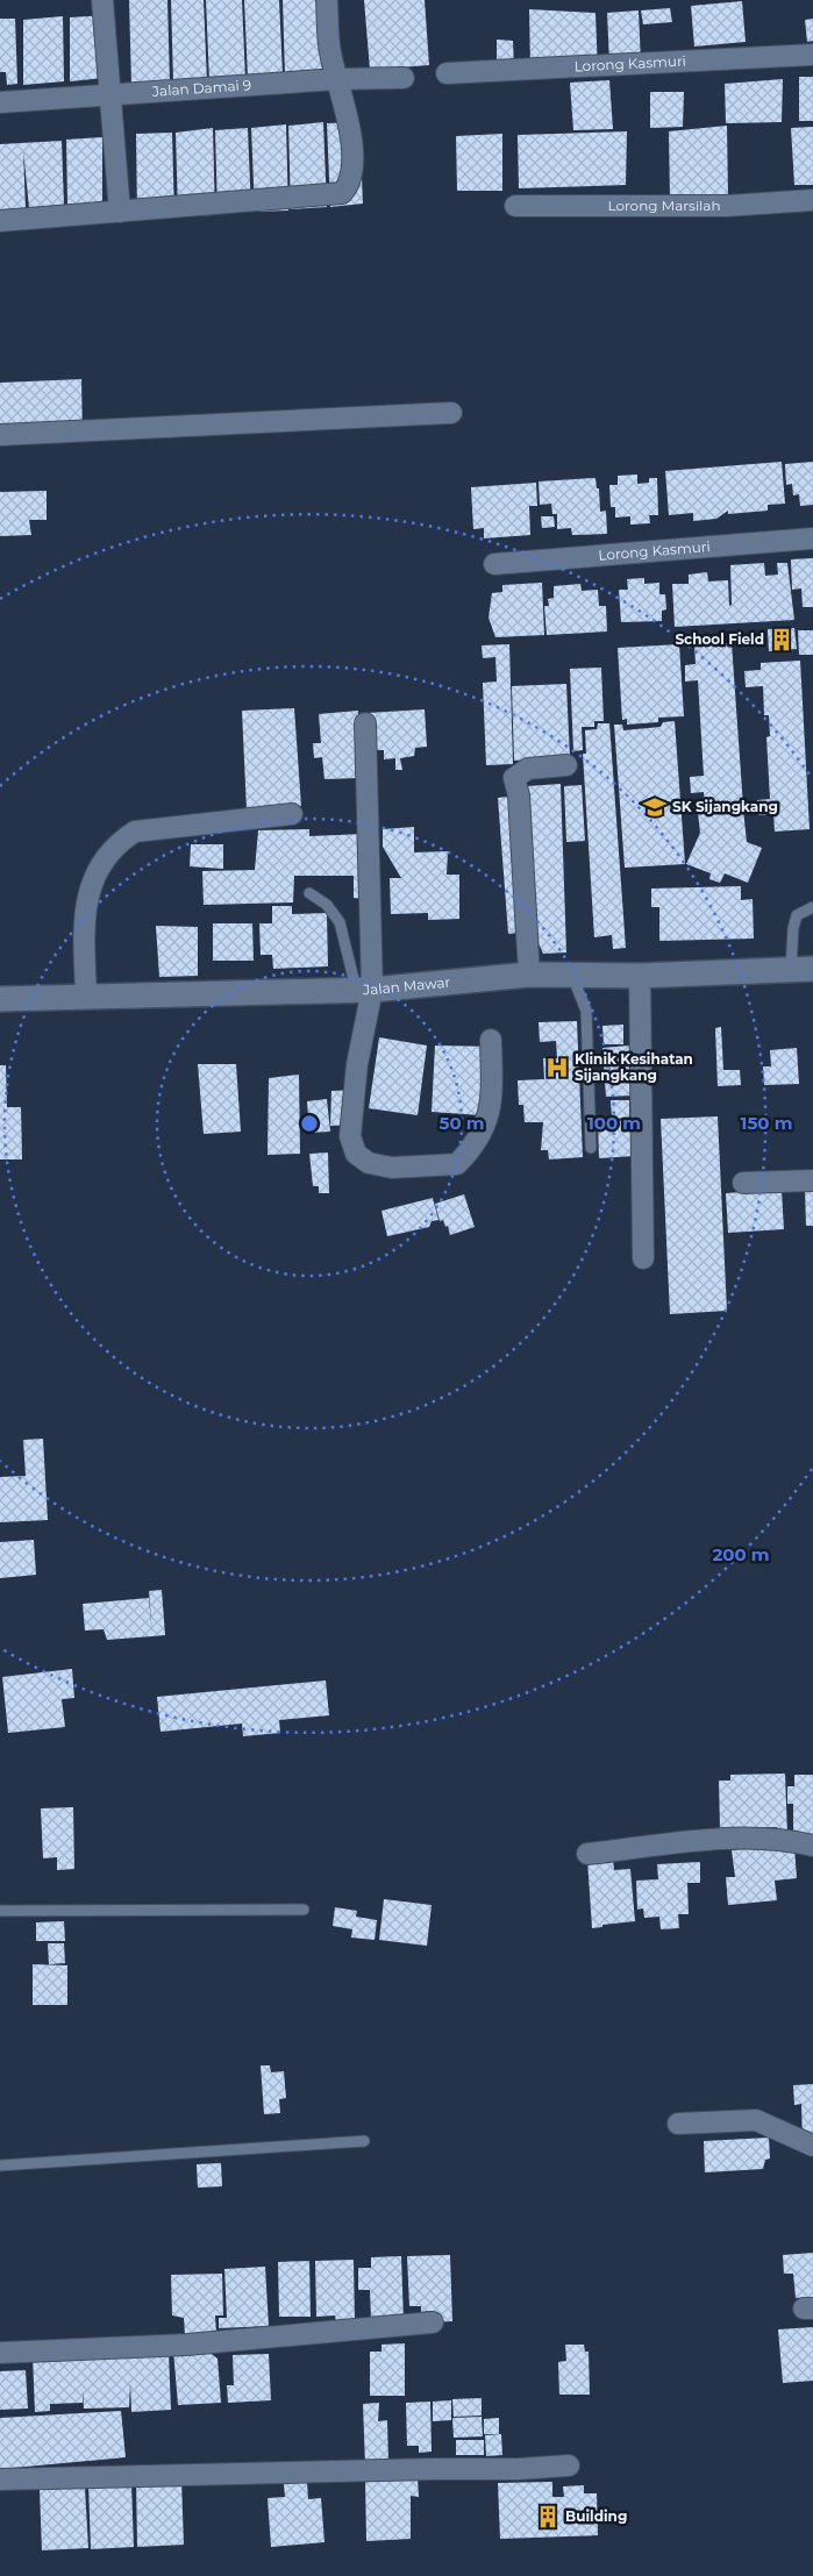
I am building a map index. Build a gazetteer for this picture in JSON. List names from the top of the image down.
{
  "streets": {
    "street": [
      "Lorong Kasmuri",
      "Jalan Damai 9",
      "Lorong Marsilah",
      "Jalan Mawar"
    ]
  },
  "places": {
    "building": ["School Field", "Building"],
    "school or university": ["SK Sijangkang"],
    "hospital": ["Klinik Kesihatan Sijangkang"]
  },
  "rings": [
    "50 m",
    "100 m",
    "150 m",
    "200 m"
  ]
}
